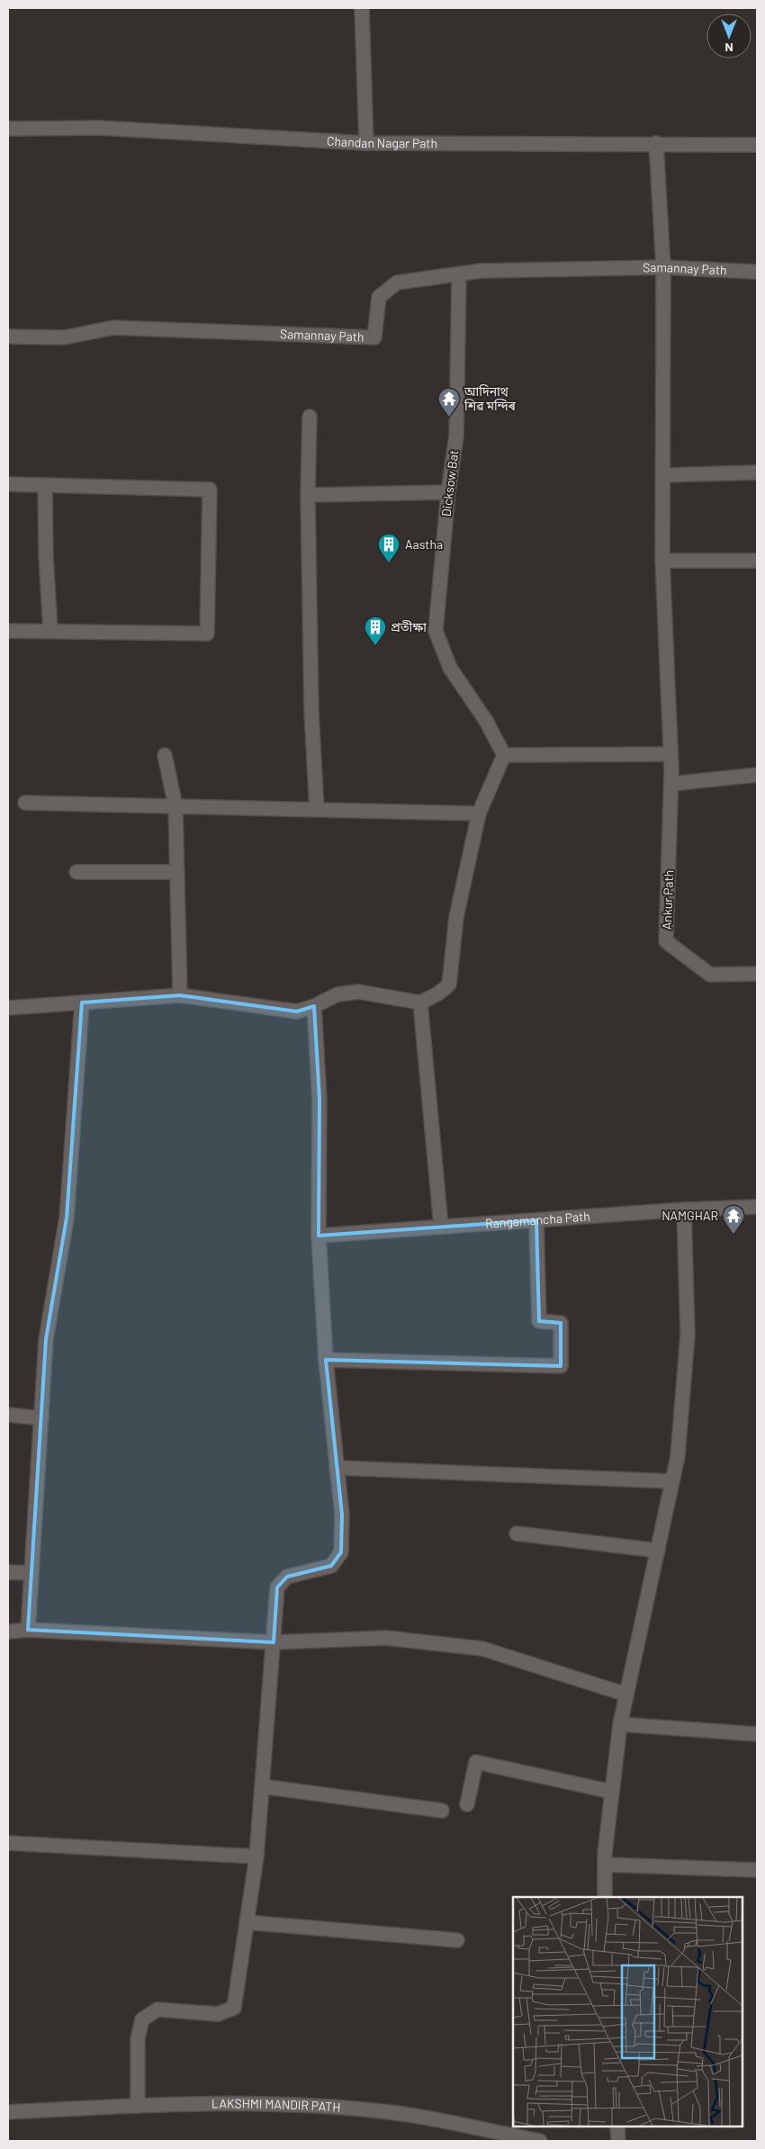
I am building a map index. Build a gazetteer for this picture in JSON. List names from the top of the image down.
{
  "streets": {
    "street": [
      "Chandan Nagar Path",
      "Samannay Path",
      "Dicksow Bat",
      "Ankur Path",
      "Rangamancha Path",
      "LAKSHMI MANDIR PATH"
    ]
  },
  "crossings": [
    ["Samannay Path", "Dicksow Bat"]
  ],
  "places": {
    "temple": ["আদিনাথ শিৱ মন্দিৰ", "NAMGHAR"],
    "building": ["Aastha", "প্রতীক্ষা"]
  },
  "north": "bottom"
}
